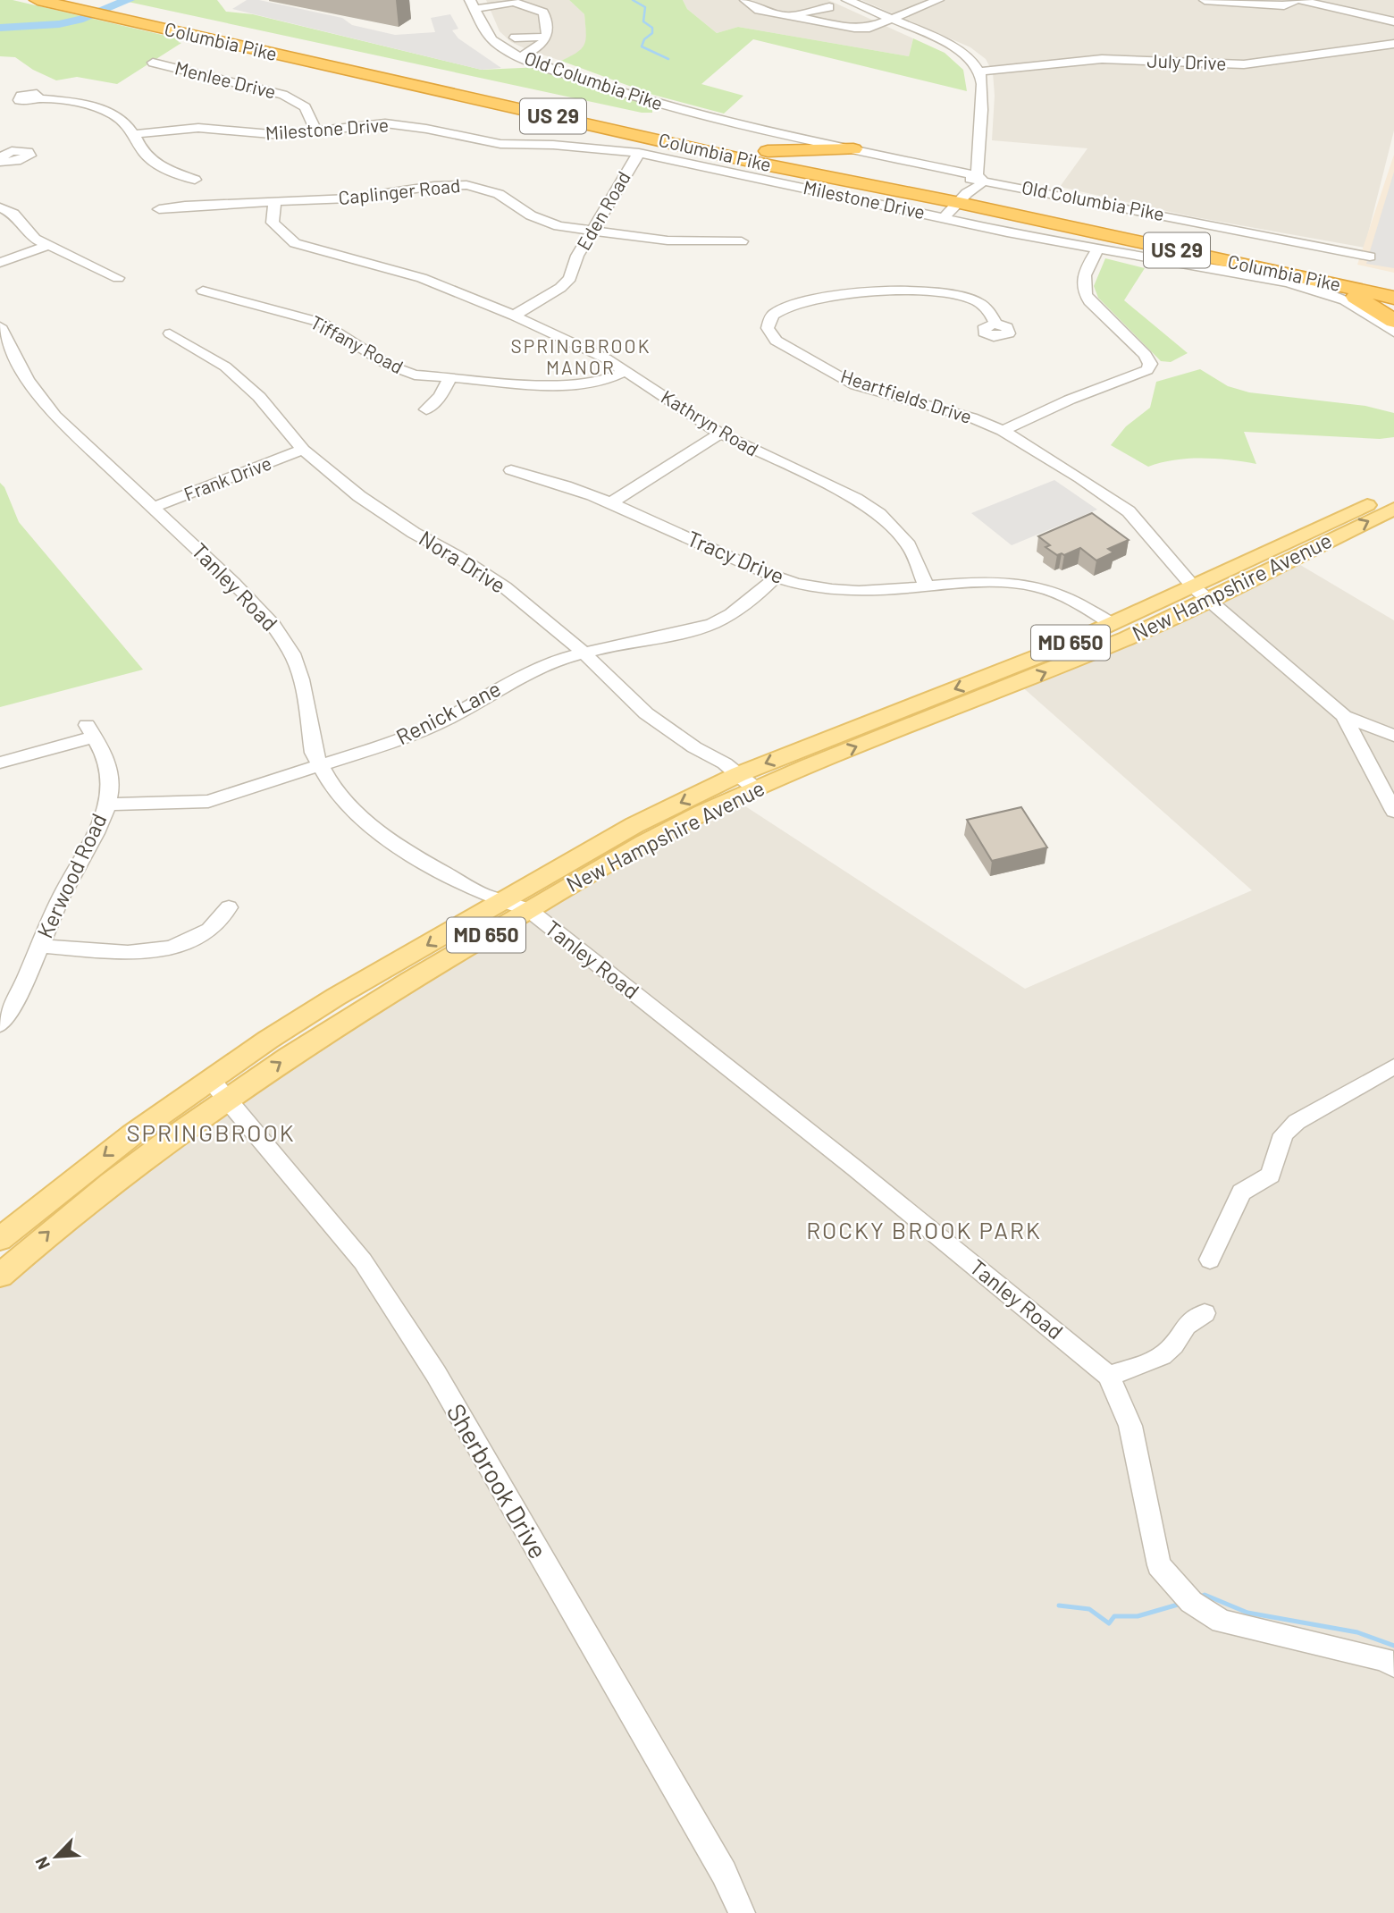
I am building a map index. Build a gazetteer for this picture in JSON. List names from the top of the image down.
{
  "streets": {
    "highway": ["Columbia Pike", "US 29"],
    "main road": ["New Hampshire Avenue", "MD 650"],
    "street": [
      "July Drive",
      "Menlee Drive",
      "Old Columbia Pike",
      "Milestone Drive",
      "Caplinger Road",
      "Eden Road",
      "Tiffany Road",
      "Heartfields Drive",
      "Kathryn Road",
      "Frank Drive",
      "Tracy Drive",
      "Nora Drive",
      "Tanley Road",
      "Renick Lane",
      "Kerwood Road",
      "Sherbrook Drive"
    ]
  },
  "crossings": [
    ["Columbia Pike", "Old Columbia Pike"],
    ["Menlee Drive", "Milestone Drive"],
    ["Milestone Drive", "Eden Road"],
    ["Caplinger Road", "Eden Road"],
    ["Caplinger Road", "Kathryn Road"],
    ["Eden Road", "Kathryn Road"],
    ["Tiffany Road", "Kathryn Road"],
    ["Heartfields Drive", "New Hampshire Avenue"],
    ["Kathryn Road", "Tracy Drive"],
    ["Frank Drive", "Nora Drive"],
    ["Frank Drive", "Tanley Road"],
    ["Tracy Drive", "New Hampshire Avenue"],
    ["Tracy Drive", "Renick Lane"],
    ["Nora Drive", "New Hampshire Avenue"],
    ["Nora Drive", "Renick Lane"],
    ["Tanley Road", "New Hampshire Avenue"],
    ["Tanley Road", "Renick Lane"],
    ["New Hampshire Avenue", "Sherbrook Drive"],
    ["Renick Lane", "Kerwood Road"]
  ],
  "districts": ["SPRINGBROOK MANOR", "SPRINGBROOK", "ROCKY BROOK PARK"],
  "north": "bottom left"
}
